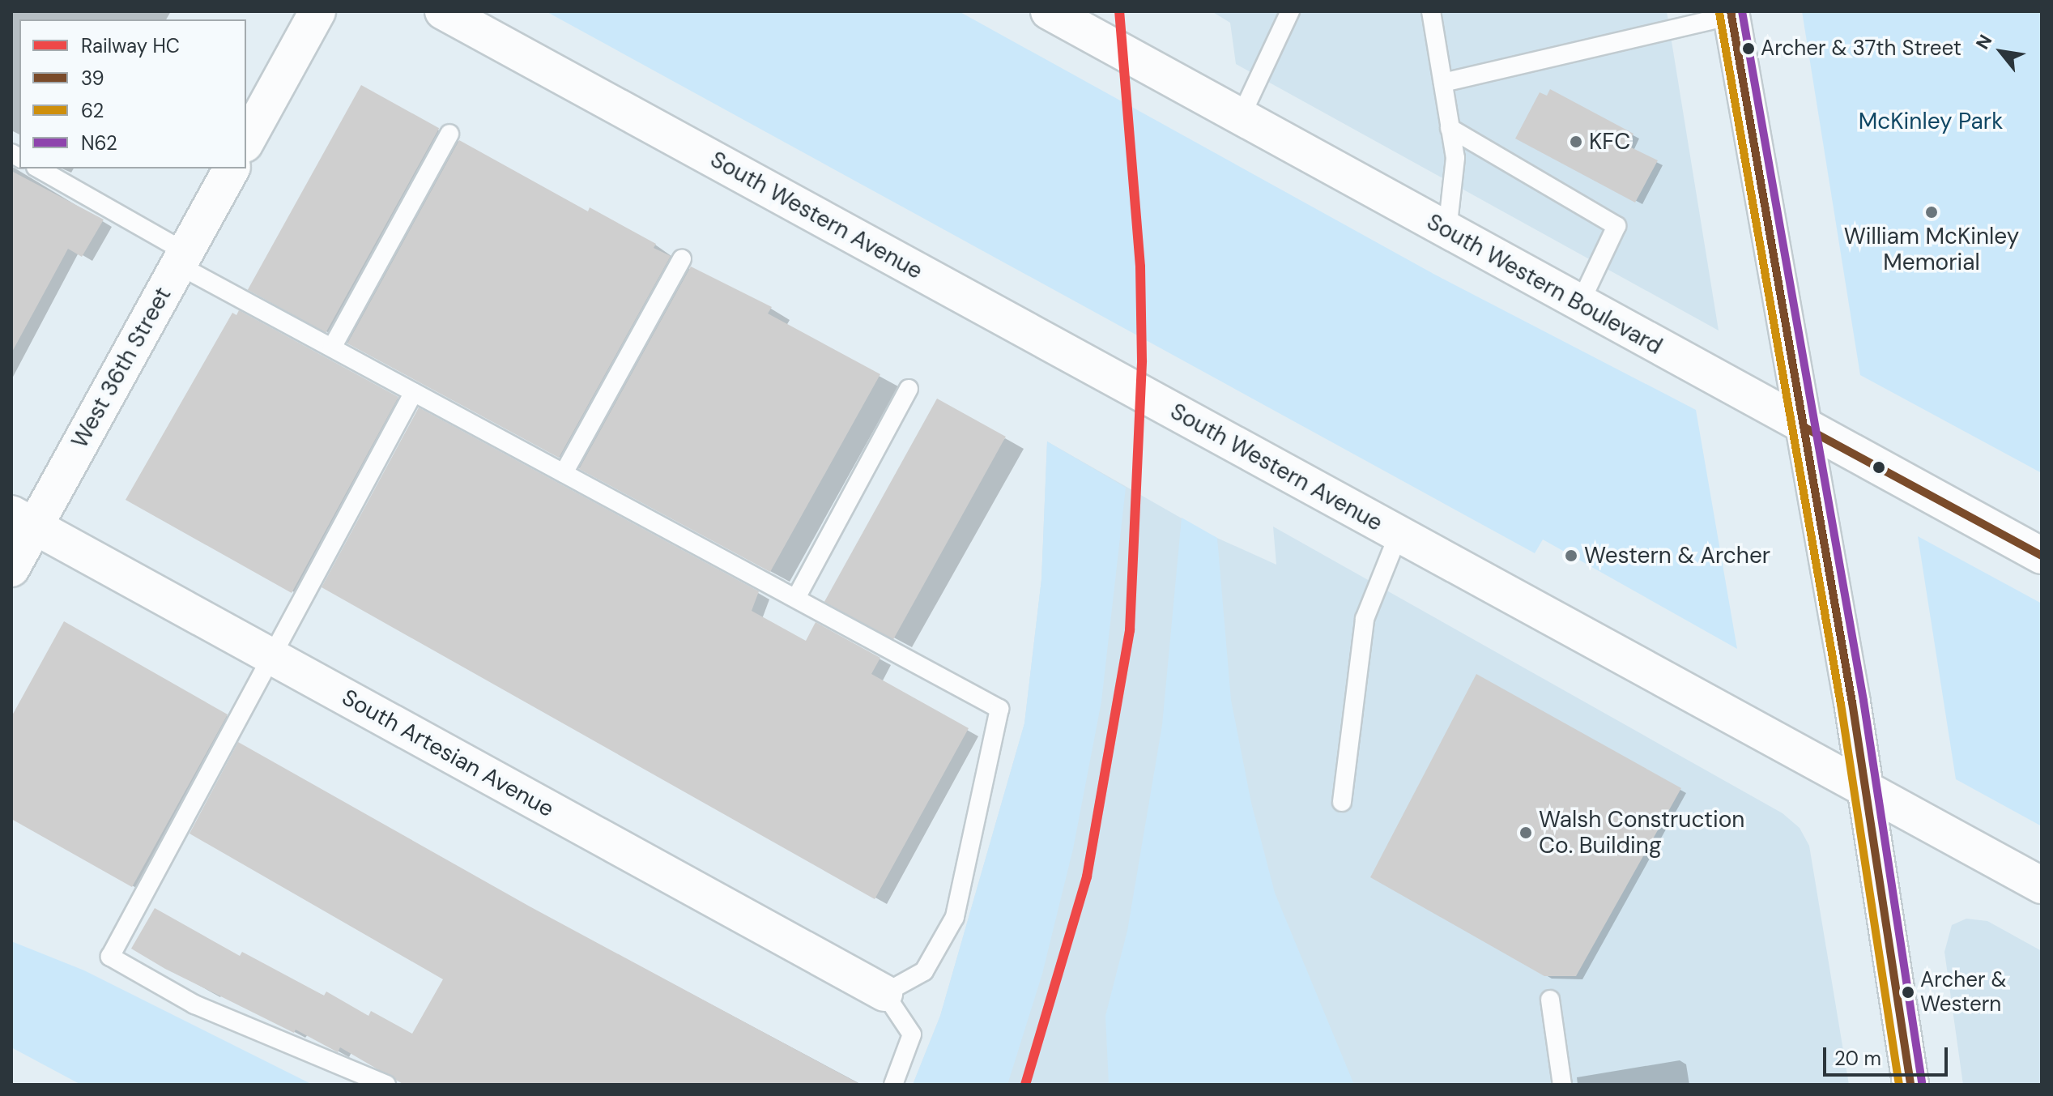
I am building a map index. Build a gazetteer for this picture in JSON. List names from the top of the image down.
{
  "streets": {
    "main road": [
      "South Western Avenue",
      "South Western Boulevard",
      "West 36th Street",
      "South Artesian Avenue"
    ]
  },
  "crossings": [
    ["West 36th Street", "South Artesian Avenue"]
  ],
  "parks": ["McKinley Park"],
  "places": [
    "Archer & 37th Street",
    "KFC",
    "William McKinley Memorial",
    "Western & Archer",
    "Walsh Construction Co. Building",
    "Archer & Western"
  ],
  "lines": [
    "rail line HC",
    "transit line 39",
    "transit line N62",
    "transit line 62"
  ],
  "legend": [
    "Railway HC",
    "39",
    "62",
    "N62"
  ],
  "scale_bar": "20 m",
  "north": "top left"
}
